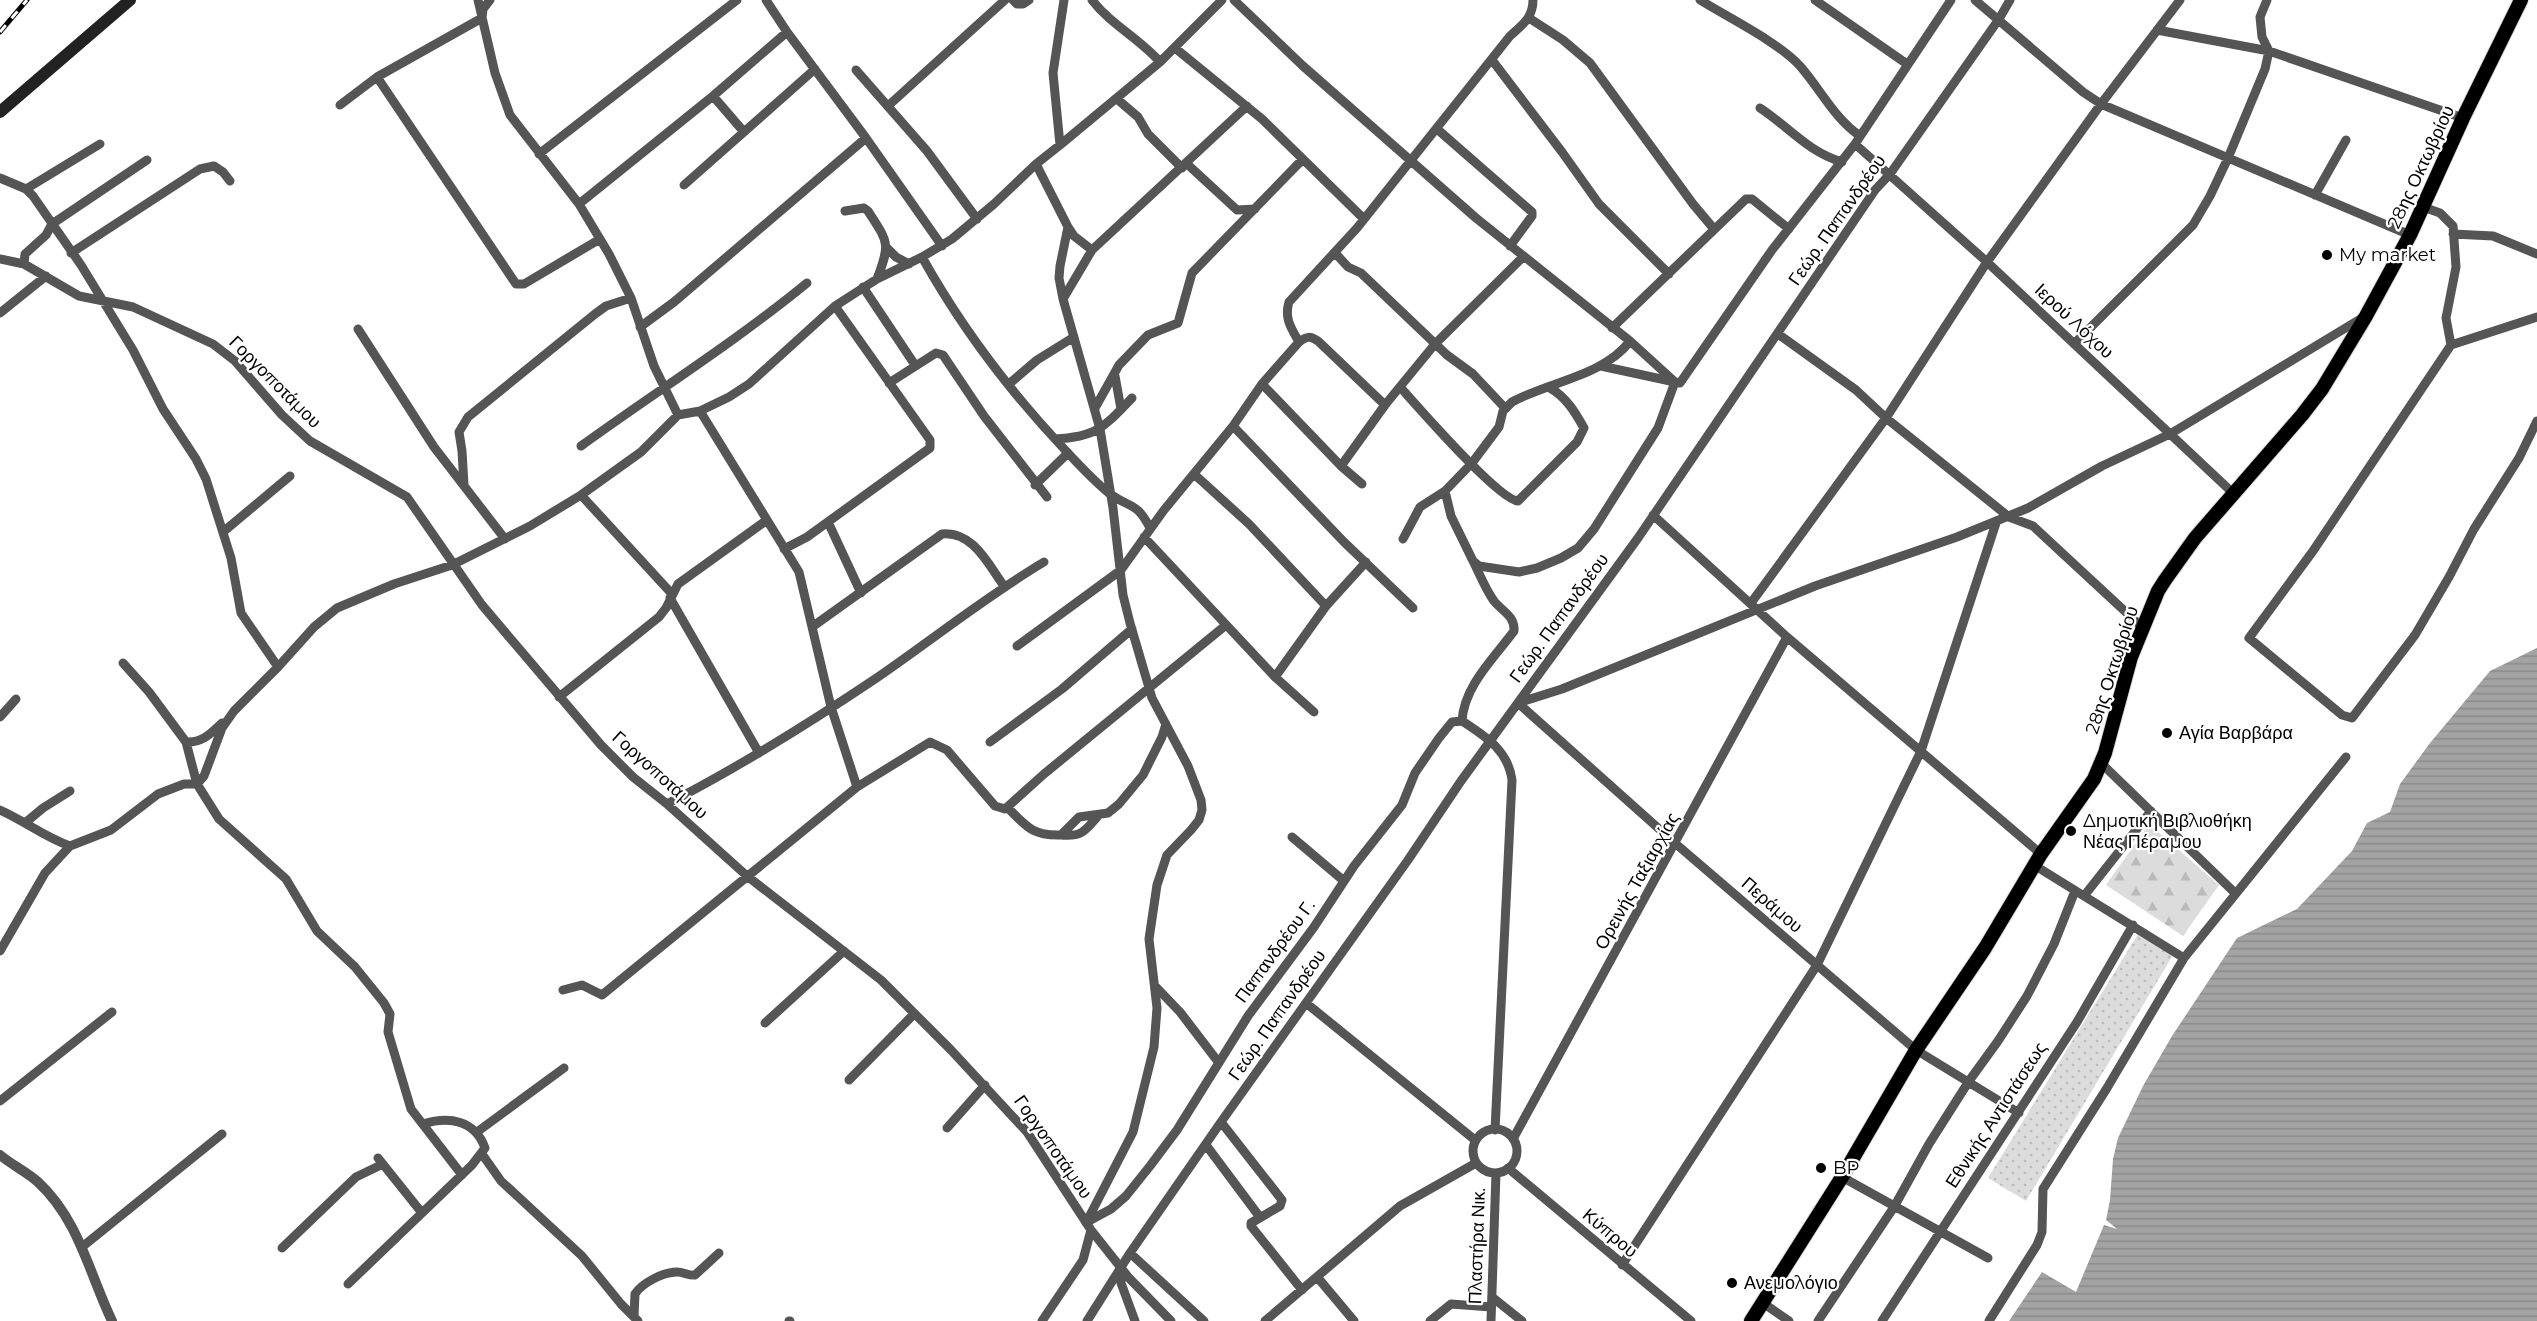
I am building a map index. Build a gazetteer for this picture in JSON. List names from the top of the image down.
{
  "streets": {
    "main road": ["28ης Οκτωβρίου"],
    "street": [
      "Γεώρ. Παπανδρέου",
      "Ιερού Λόχου",
      "Γοργοποτάμου",
      "Ορεινής Ταξιαρχίας",
      "Περάμου",
      "Παπανδρέου Γ.",
      "Εθνικής Αντιστάσεως",
      "Κύπρου",
      "Πλαστήρα Νικ."
    ]
  },
  "crossings": [
    ["28ης Οκτωβρίου", "Ιερού Λόχου"],
    ["28ης Οκτωβρίου", "Περάμου"],
    ["Γεώρ. Παπανδρέου", "Ιερού Λόχου"],
    ["Γεώρ. Παπανδρέου", "Γοργοποτάμου"],
    ["Γεώρ. Παπανδρέου", "Περάμου"],
    ["Γοργοποτάμου", "Παπανδρέου Γ."],
    ["Ορεινής Ταξιαρχίας", "Περάμου"],
    ["Ορεινής Ταξιαρχίας", "Κύπρου"],
    ["Ορεινής Ταξιαρχίας", "Πλαστήρα Νικ."],
    ["Περάμου", "Εθνικής Αντιστάσεως"],
    ["Κύπρου", "Πλαστήρα Νικ."]
  ],
  "places": [
    "My market",
    "Αγία Βαρβάρα",
    "Δημοτική Βιβλιοθήκη Νέας Πέραμου",
    "BP",
    "Ανεμολόγιο"
  ]
}
